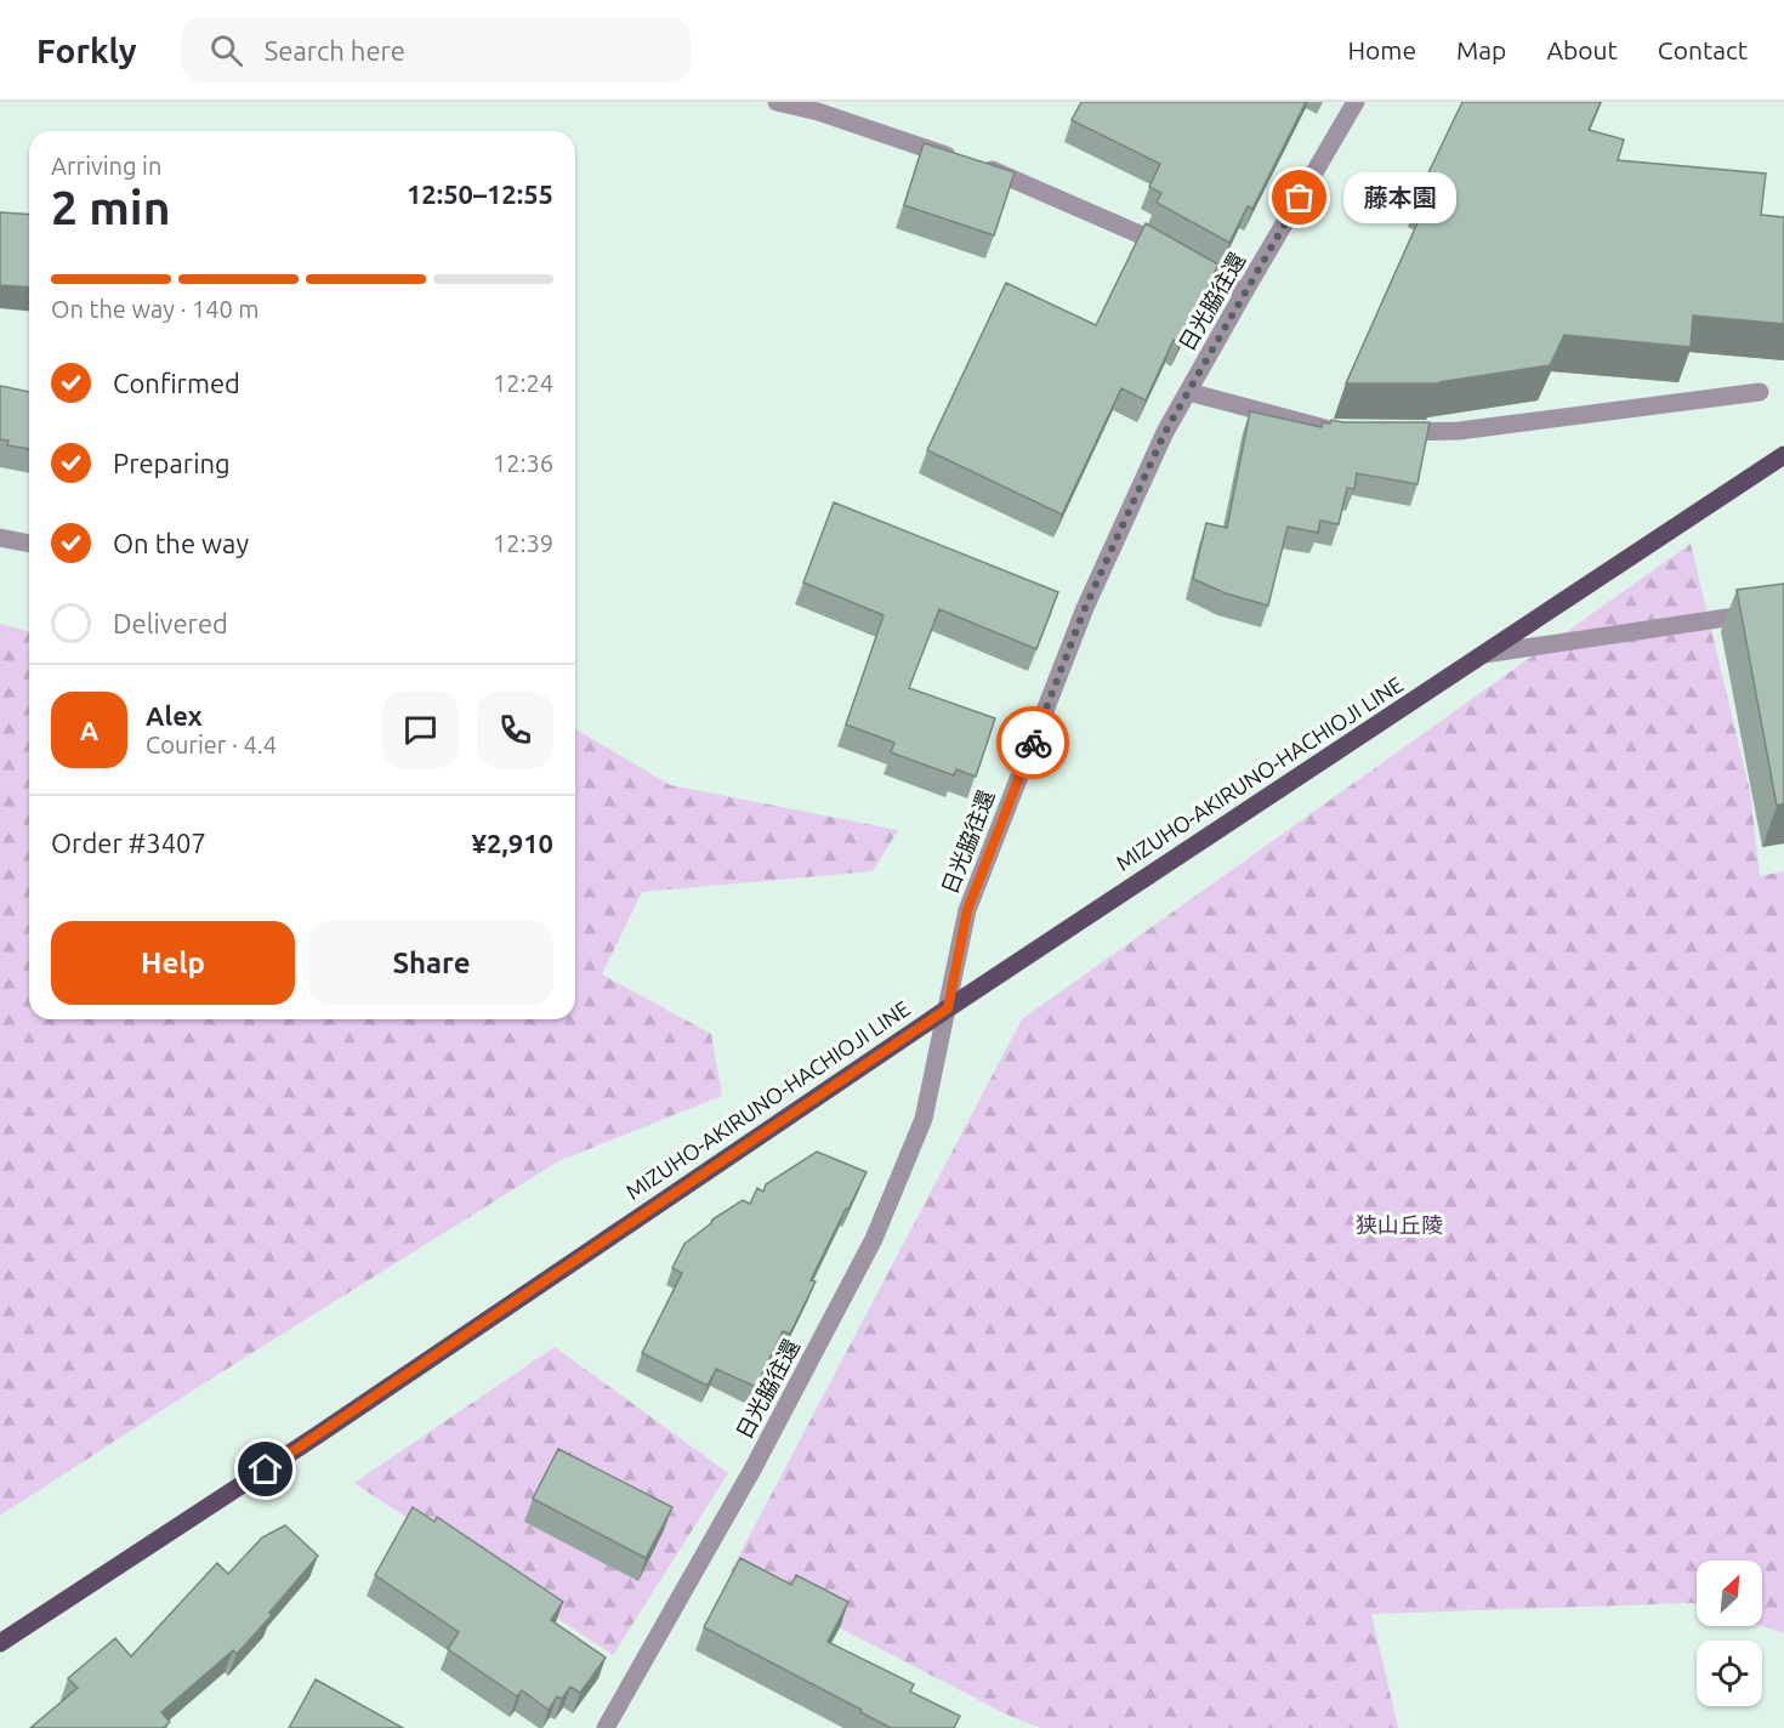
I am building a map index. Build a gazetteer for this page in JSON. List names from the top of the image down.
{
  "streets": {
    "main road": ["MIZUHO-AKIRUNO-HACHIOJI LINE"],
    "street": ["日光脇往還"]
  },
  "crossings": [
    ["日光脇往還", "MIZUHO-AKIRUNO-HACHIOJI LINE"]
  ],
  "parks": ["狭山丘陵"],
  "places": ["藤本園"],
  "north": "top right",
  "page": {
    "header": "Forkly",
    "search": "Search here",
    "nav": [
      "Home",
      "Map",
      "About",
      "Contact"
    ],
    "heading": ["2 min", "Arriving in", "12:50–12:55"],
    "panel": [
      "Alex",
      "Courier · 4.4",
      "Order #3407",
      "¥2,910"
    ],
    "bubble": "藤本園",
    "bar": "On the way · 140 m",
    "list": [
      ["Confirmed", "12:24"],
      ["Preparing", "12:36"],
      ["On the way", "12:39"],
      "Delivered"
    ],
    "round": "A",
    "buttons": ["Help", "Share"]
  }
}
